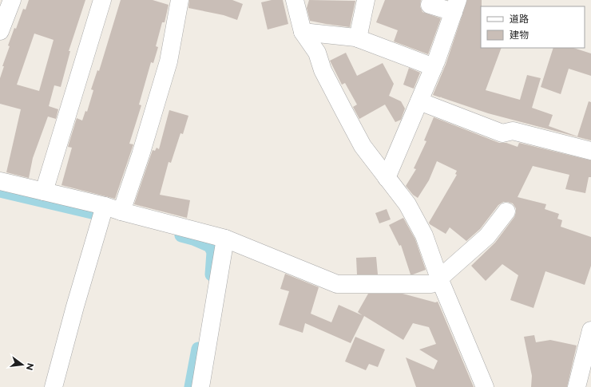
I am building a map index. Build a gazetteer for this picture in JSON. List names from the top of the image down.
{
  "legend": ["道路", "建物"],
  "north": "right"
}
